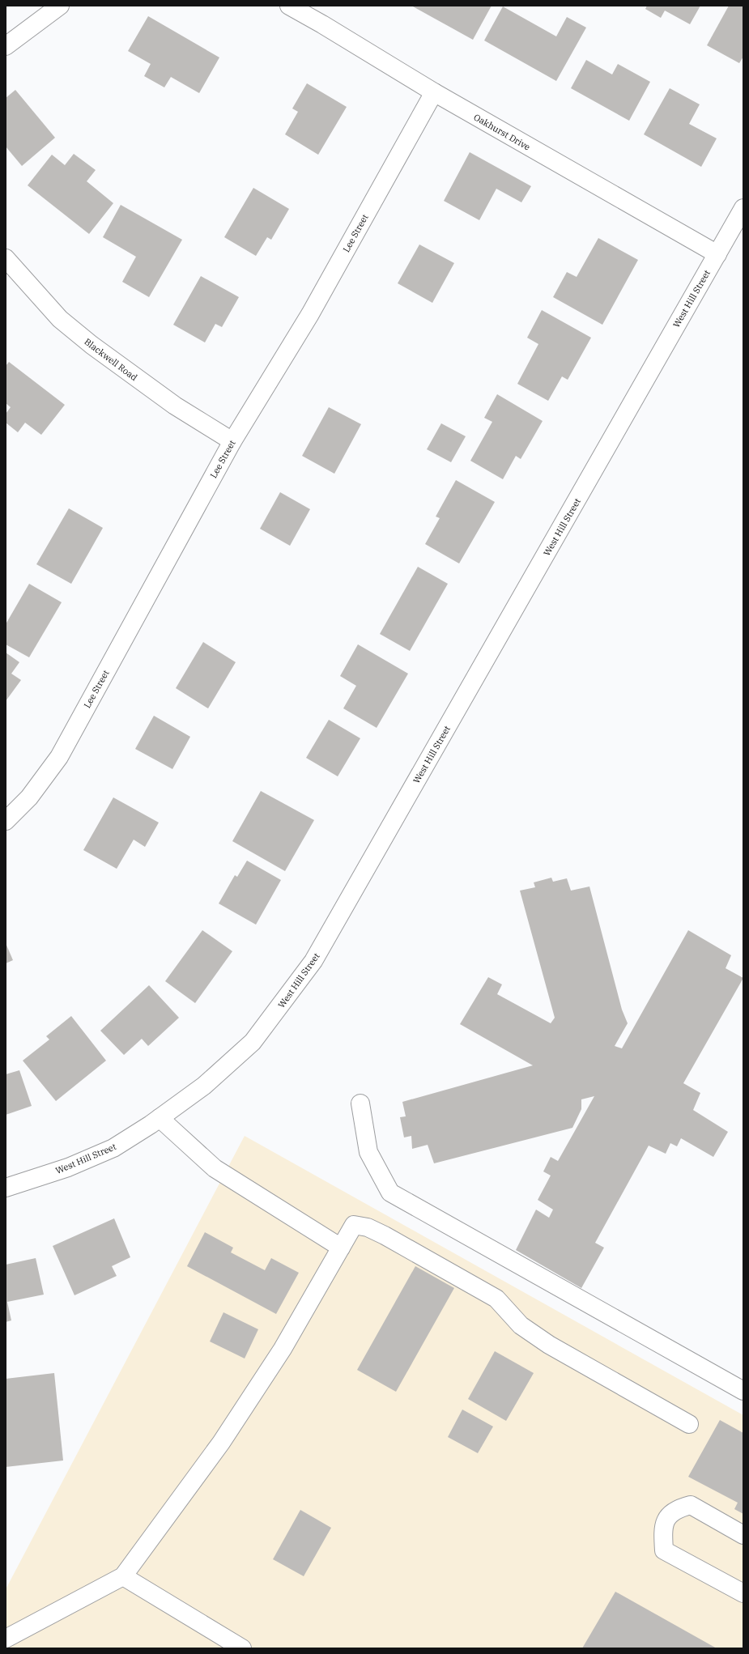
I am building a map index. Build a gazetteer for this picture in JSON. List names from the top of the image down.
{
  "streets": {
    "street": [
      "Oakhurst Drive",
      "Lee Street",
      "West Hill Street",
      "Blackwell Road"
    ]
  },
  "crossings": [
    ["Oakhurst Drive", "Lee Street"],
    ["Oakhurst Drive", "West Hill Street"],
    ["Lee Street", "Blackwell Road"]
  ]
}
